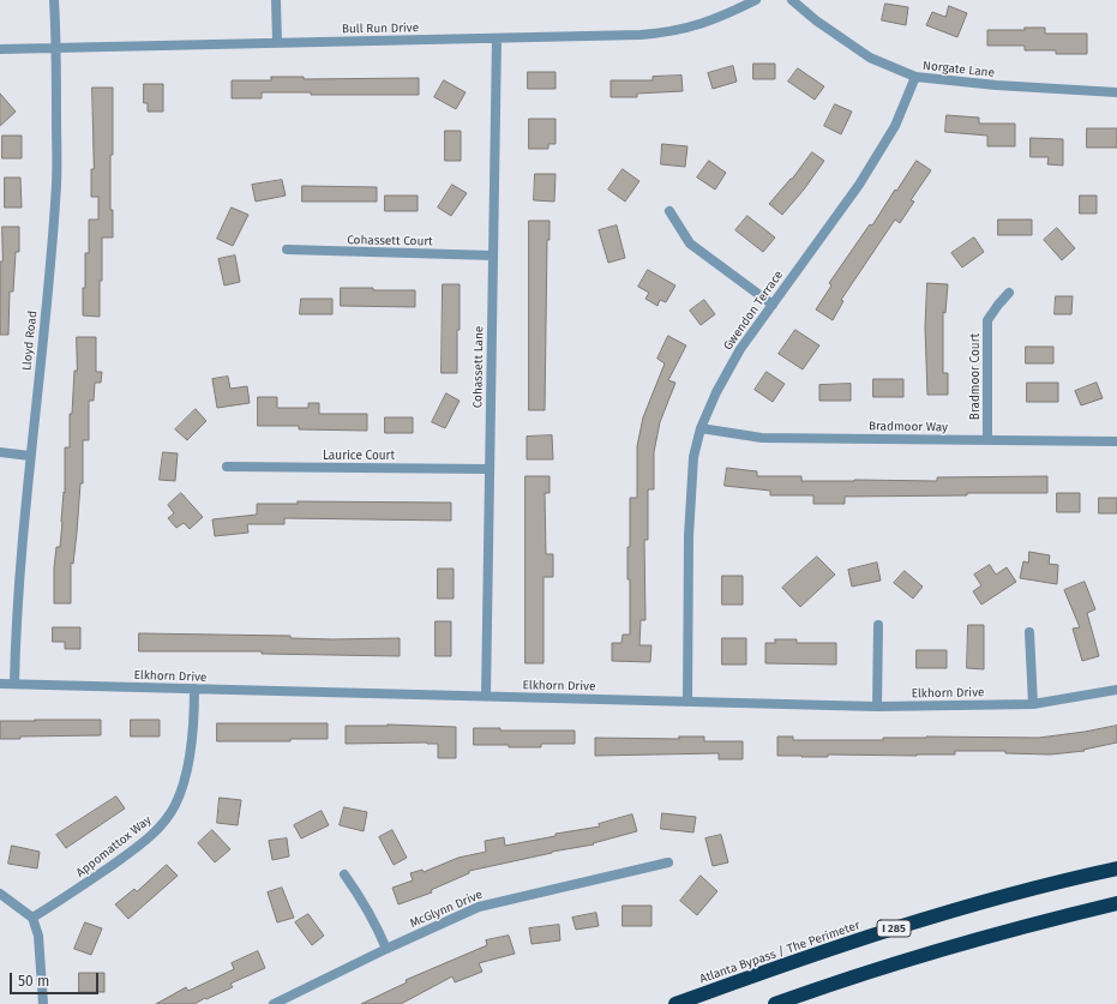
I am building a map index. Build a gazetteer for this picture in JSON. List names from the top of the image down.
{
  "streets": {
    "highway": ["I 285", "Atlanta Bypass / The Perimeter"],
    "street": [
      "Bull Run Drive",
      "Norgate Lane",
      "Cohassett Court",
      "Gwendon Terrace",
      "Lloyd Road",
      "Cohassett Lane",
      "Bradmoor Court",
      "Bradmoor Way",
      "Laurice Court",
      "Elkhorn Drive",
      "Appomattox Way",
      "McGlynn Drive"
    ]
  },
  "crossings": [
    ["Bull Run Drive", "Lloyd Road"],
    ["Bull Run Drive", "Cohassett Lane"],
    ["Norgate Lane", "Gwendon Terrace"],
    ["Cohassett Court", "Cohassett Lane"],
    ["Gwendon Terrace", "Bradmoor Way"],
    ["Gwendon Terrace", "Elkhorn Drive"],
    ["Lloyd Road", "Elkhorn Drive"],
    ["Cohassett Lane", "Laurice Court"],
    ["Cohassett Lane", "Elkhorn Drive"],
    ["Bradmoor Court", "Bradmoor Way"],
    ["Elkhorn Drive", "Appomattox Way"]
  ],
  "scale_bar": "50 m"
}
